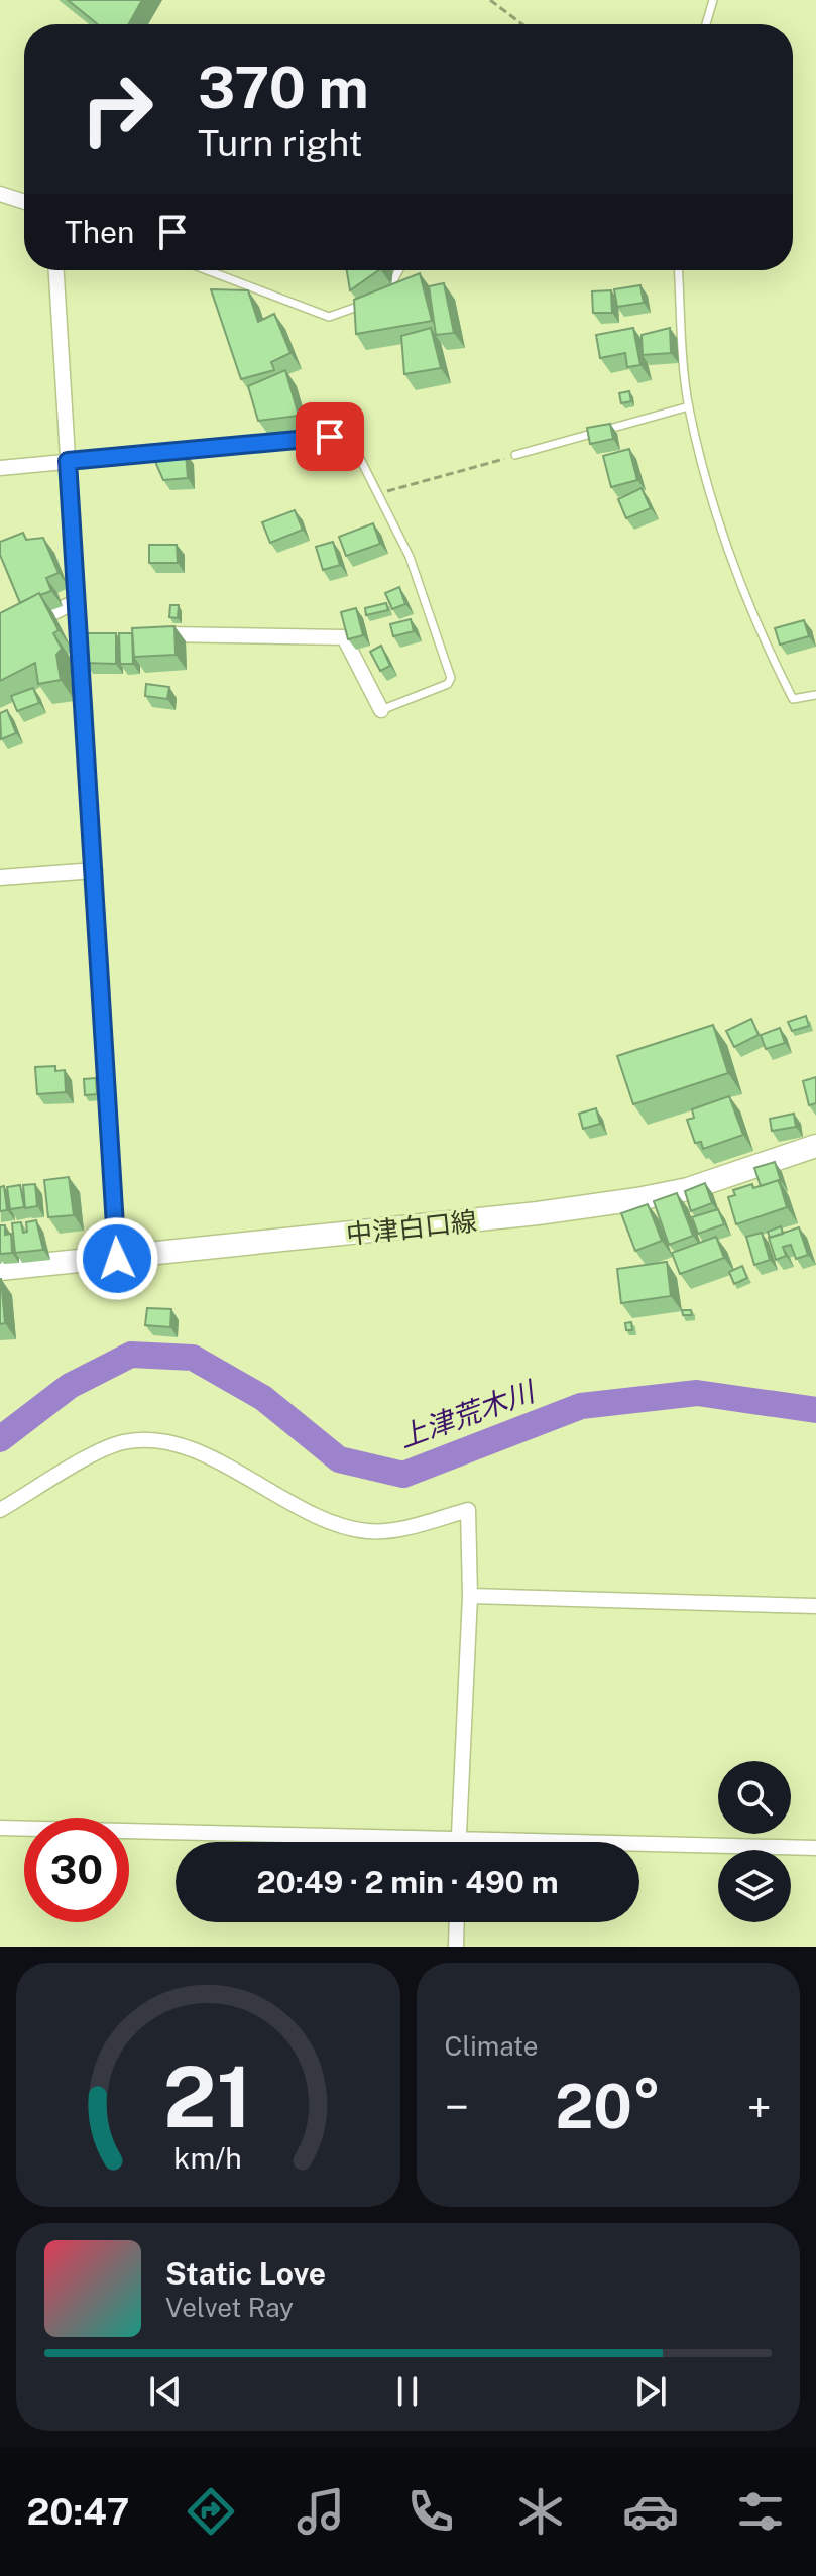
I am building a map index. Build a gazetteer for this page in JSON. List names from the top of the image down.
{
  "streets": {
    "main road": ["中津白口線"]
  },
  "water": ["上津荒木川"],
  "page": {
    "turn": ["370 m", "Turn right"],
    "then": "Then",
    "limit": "30",
    "trip": "20:49 · 2 min · 490 m",
    "tile": "Climate",
    "heat": ["−", "20°", "+"],
    "song": ["Static Love", "Velvet Ray"],
    "tabs": "20:47",
    "gauge": ["21", "km/h"]
  }
}
